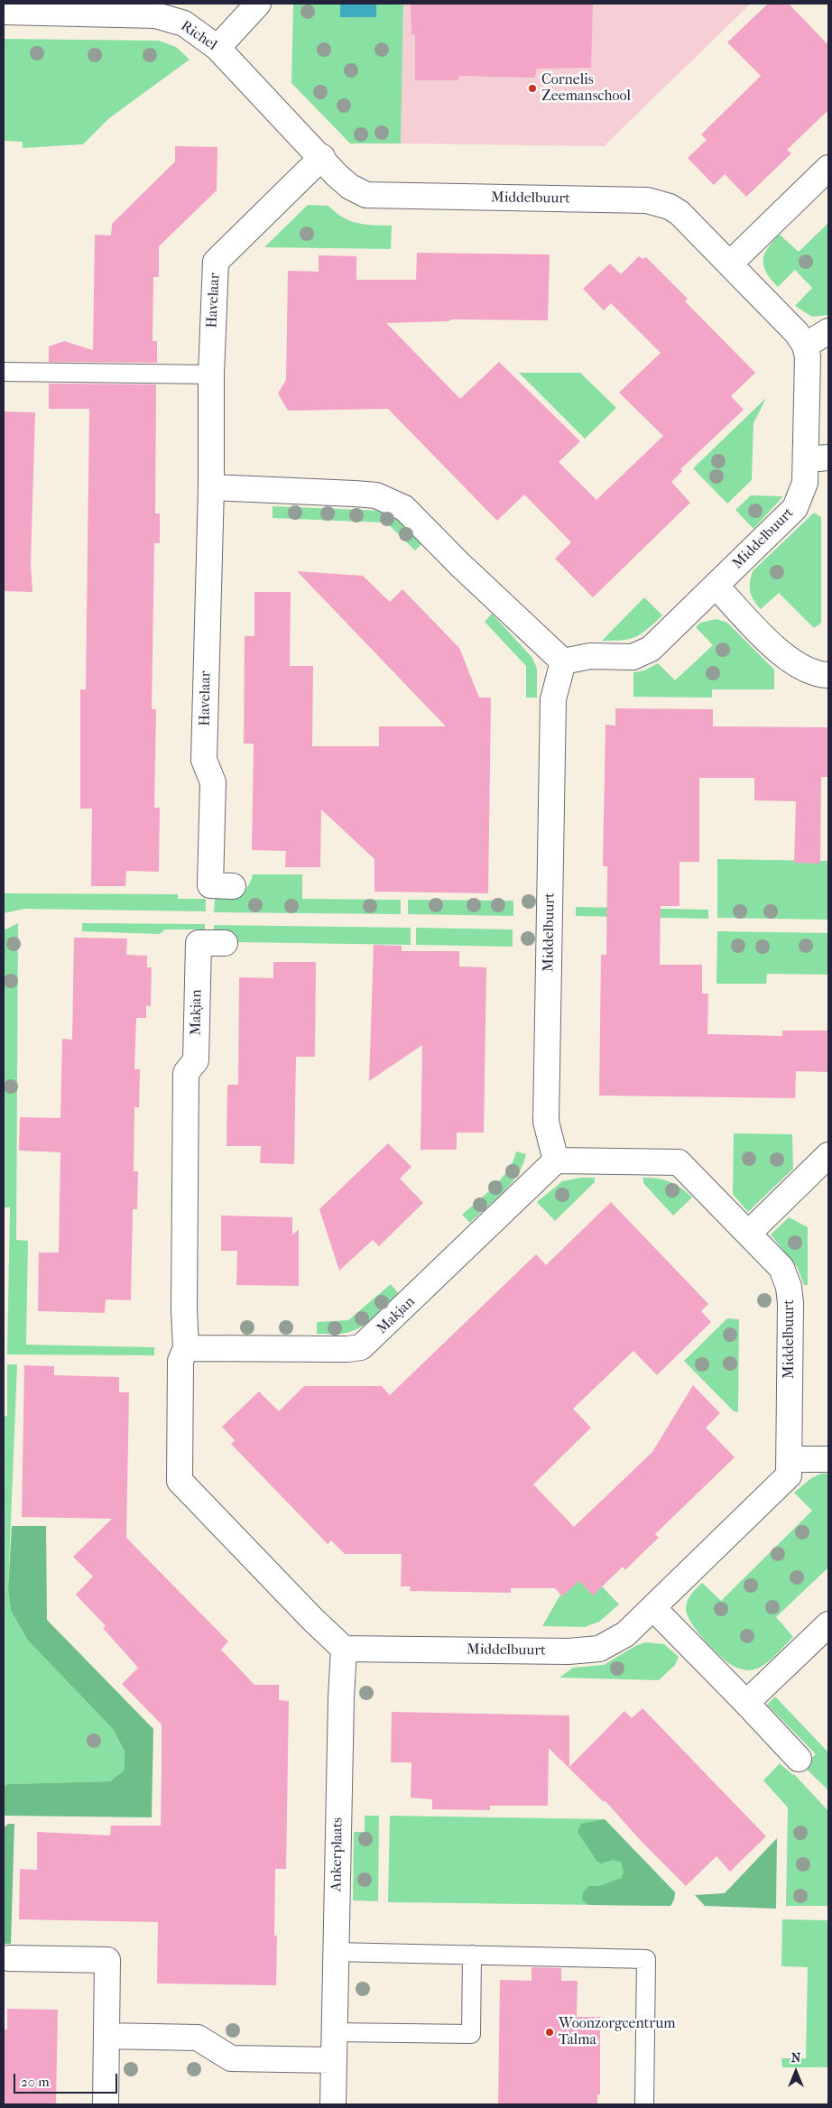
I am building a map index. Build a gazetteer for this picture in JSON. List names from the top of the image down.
{
  "streets": {
    "street": [
      "Richel",
      "Middelbuurt",
      "Havelaar",
      "Makjan",
      "Ankerplaats"
    ]
  },
  "crossings": [
    ["Richel", "Middelbuurt"],
    ["Richel", "Havelaar"],
    ["Middelbuurt", "Havelaar"],
    ["Middelbuurt", "Makjan"],
    ["Middelbuurt", "Ankerplaats"],
    ["Makjan", "Ankerplaats"]
  ],
  "places": ["Cornelis Zeemanschool", "Woonzorgcentrum Talma"],
  "scale_bar": "20 m",
  "north": "top"
}
